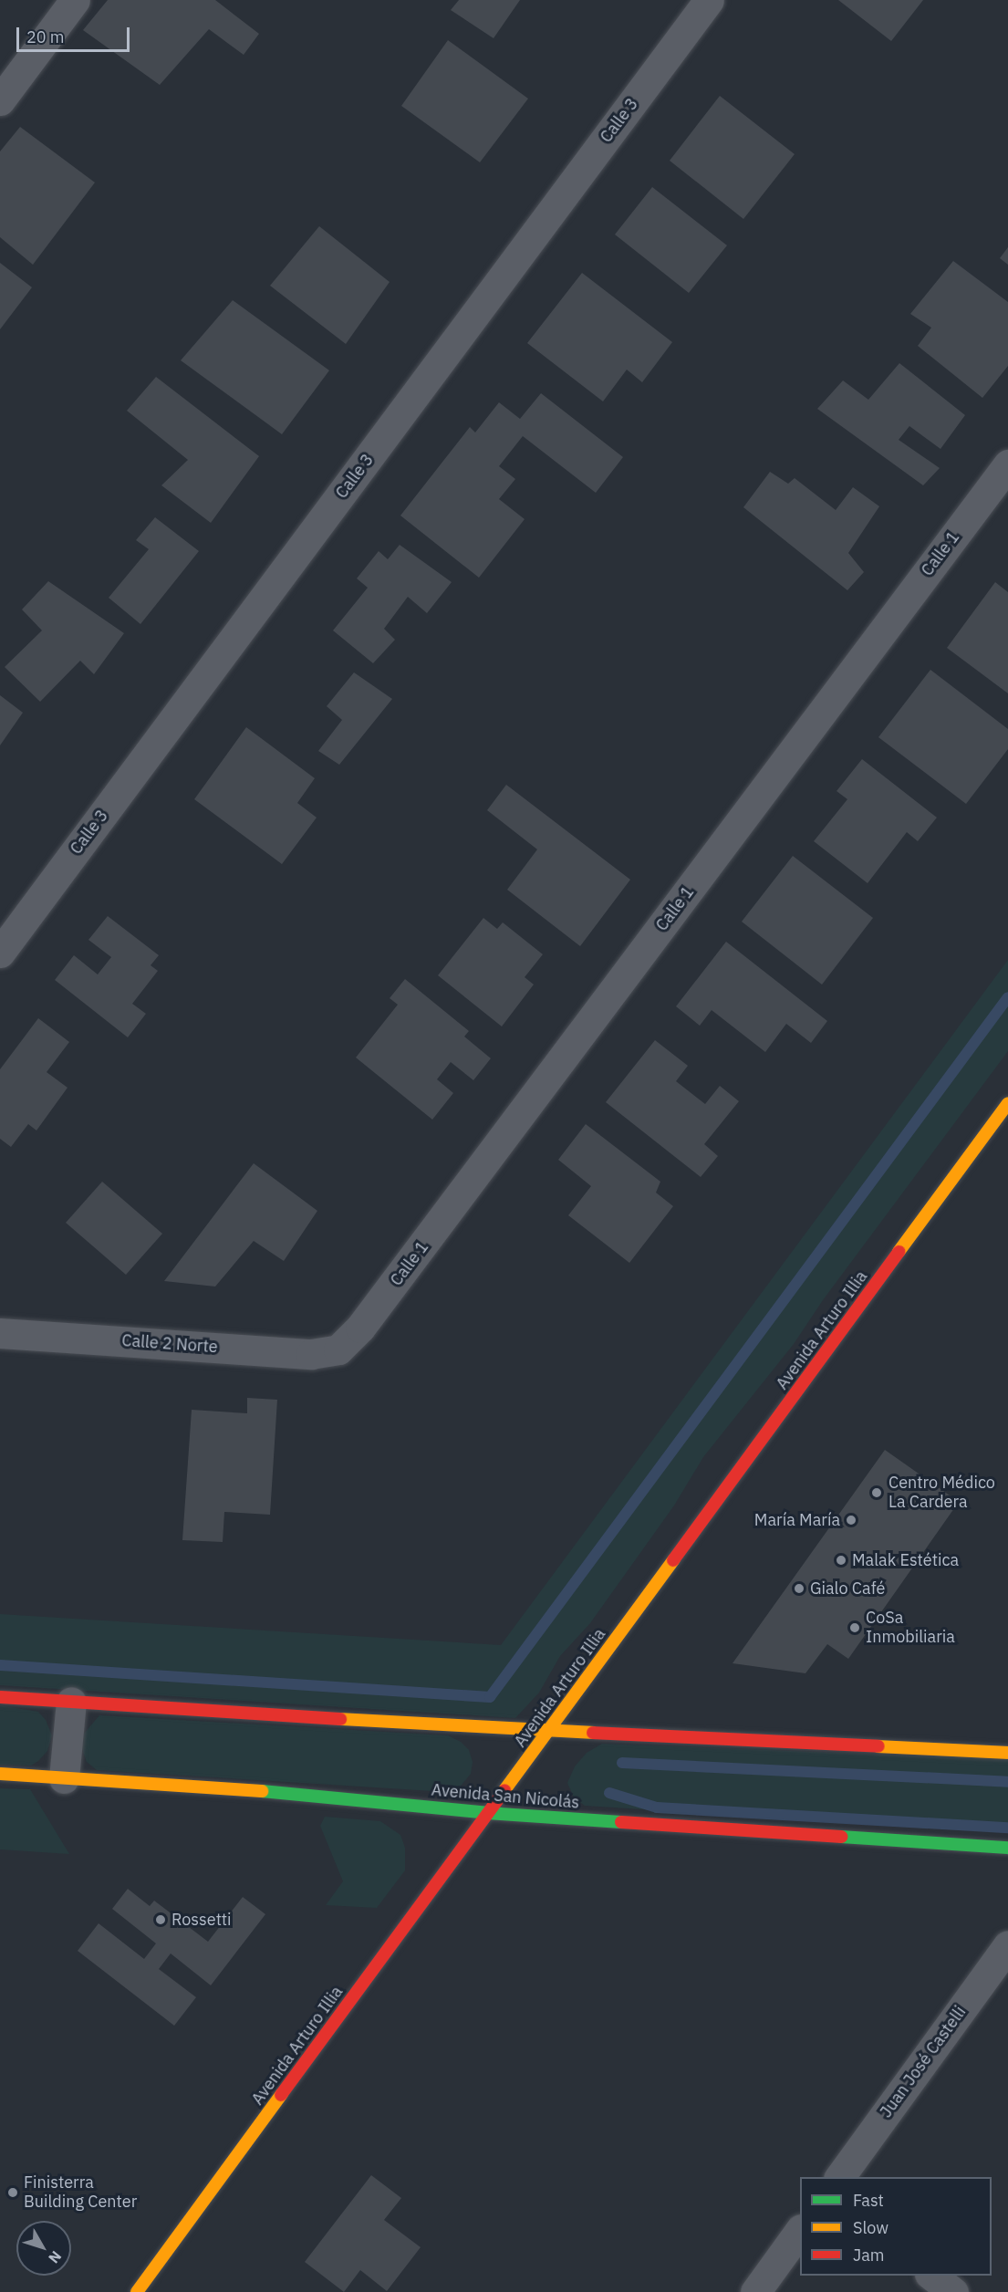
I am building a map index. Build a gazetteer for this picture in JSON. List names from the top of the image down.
{
  "streets": {
    "street": [
      "Calle 3",
      "Calle 1",
      "Avenida Arturo Illia",
      "Calle 2 Norte",
      "Avenida San Nicolás",
      "Juan José Castelli"
    ]
  },
  "crossings": [
    ["Calle 1", "Calle 2 Norte"],
    ["Avenida Arturo Illia", "Avenida San Nicolás"]
  ],
  "places": [
    "Centro Médico La Cardera",
    "María María",
    "Malak Estética",
    "Gialo Café",
    "CoSa Inmobiliaria",
    "Rossetti",
    "Finisterra Building Center"
  ],
  "legend": ["Fast", "Slow", "Jam"],
  "scale_bar": "20 m",
  "north": "bottom right"
}
